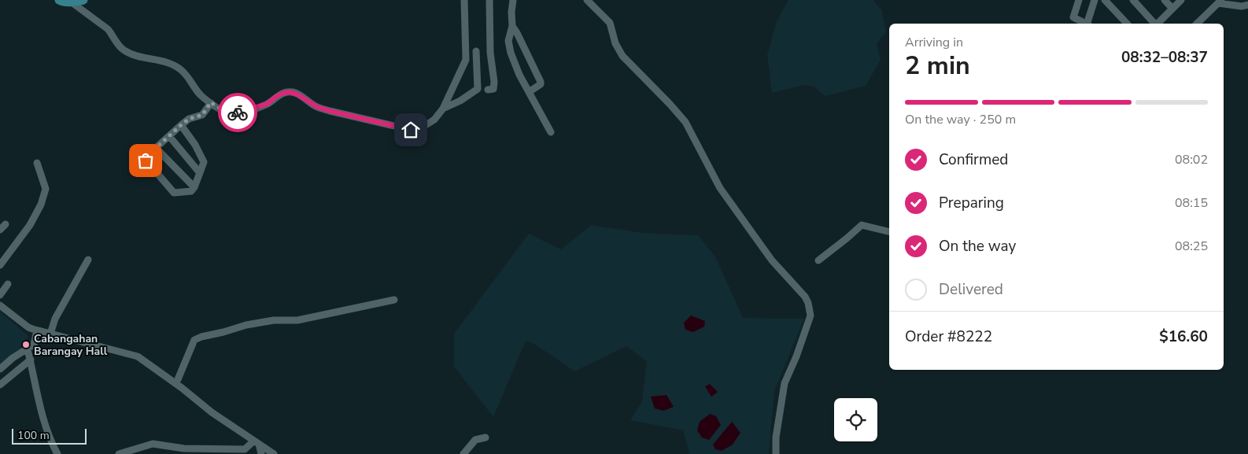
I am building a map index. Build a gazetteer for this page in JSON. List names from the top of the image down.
{
  "places": ["Cabangahan Barangay Hall"],
  "scale_bar": "100 m",
  "page": {
    "heading": ["2 min", "Arriving in", "08:32–08:37"],
    "panel": ["Order #8222", "$16.60"],
    "bar": "On the way · 250 m",
    "list": [
      ["Confirmed", "08:02"],
      ["Preparing", "08:15"],
      ["On the way", "08:25"],
      "Delivered"
    ],
    "scale": "100 m"
  }
}
